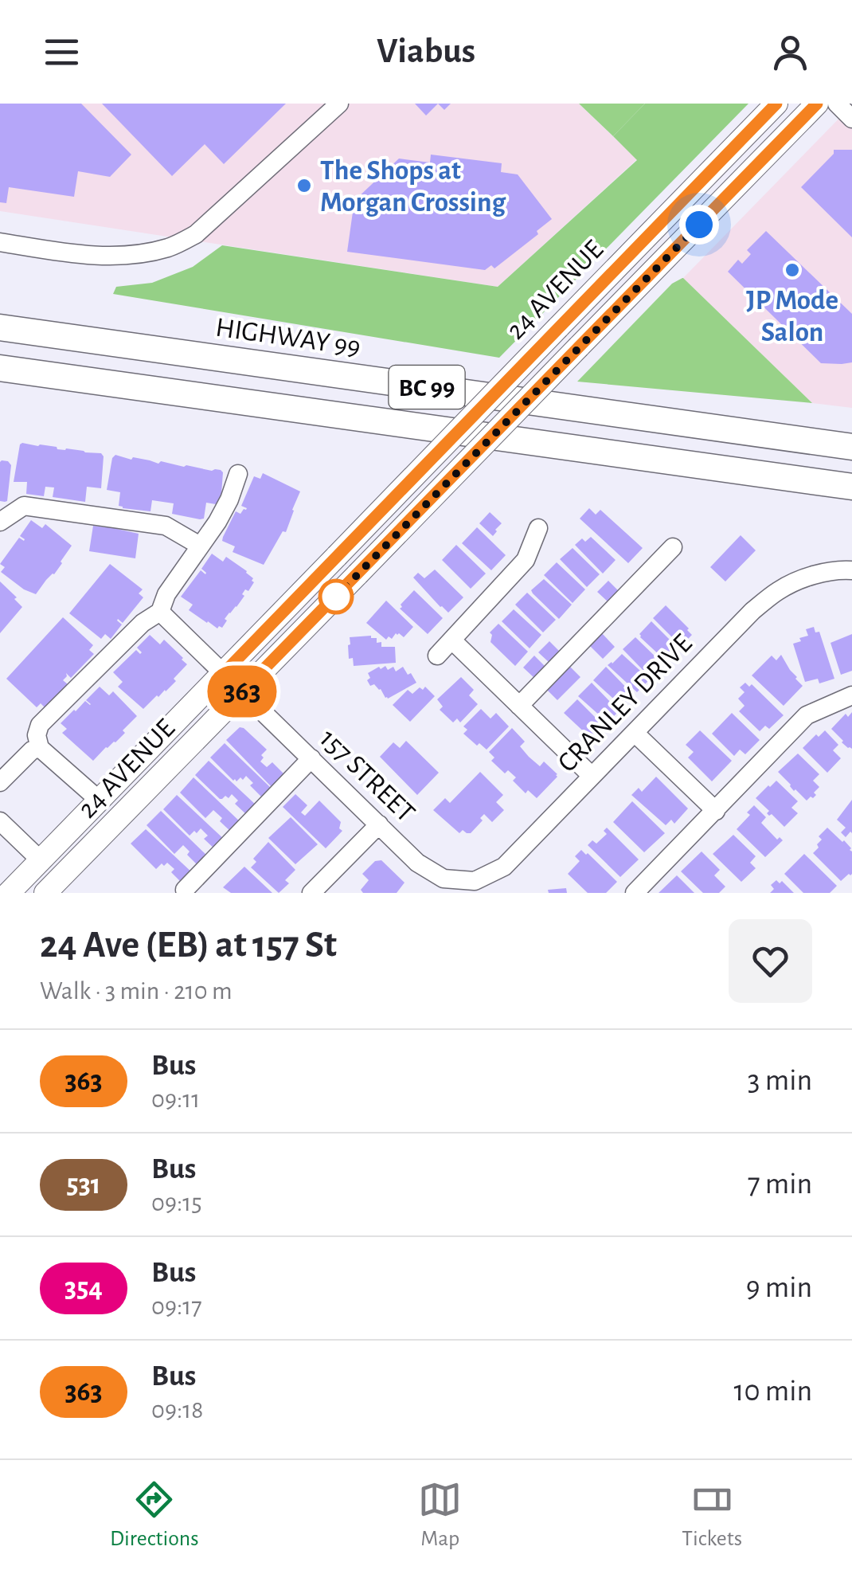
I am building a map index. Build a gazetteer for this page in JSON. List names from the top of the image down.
{
  "streets": {
    "highway": ["HIGHWAY 99", "BC 99"],
    "main road": ["24 AVENUE"],
    "street": ["CRANLEY DRIVE", "157 STREET"]
  },
  "crossings": [
    ["24 AVENUE", "157 STREET"],
    ["CRANLEY DRIVE", "157 STREET"]
  ],
  "places": ["The Shops at Morgan Crossing", "JP Mode Salon"],
  "lines": ["bus line 363"],
  "page": {
    "header": "Viabus",
    "on_map": "363",
    "heading": ["24 Ave (EB) at 157 St", "Walk · 3 min · 210 m"],
    "list": [
      {
        "mark": "363",
        "name": "Bus",
        "note": "09:11",
        "value": "3 min"
      },
      {
        "mark": "531",
        "name": "Bus",
        "note": "09:15",
        "value": "7 min"
      },
      {
        "mark": "354",
        "name": "Bus",
        "note": "09:17",
        "value": "9 min"
      },
      {
        "mark": "363",
        "name": "Bus",
        "note": "09:18",
        "value": "10 min"
      }
    ],
    "tabs": ["Directions", "Map", "Tickets"]
  }
}
